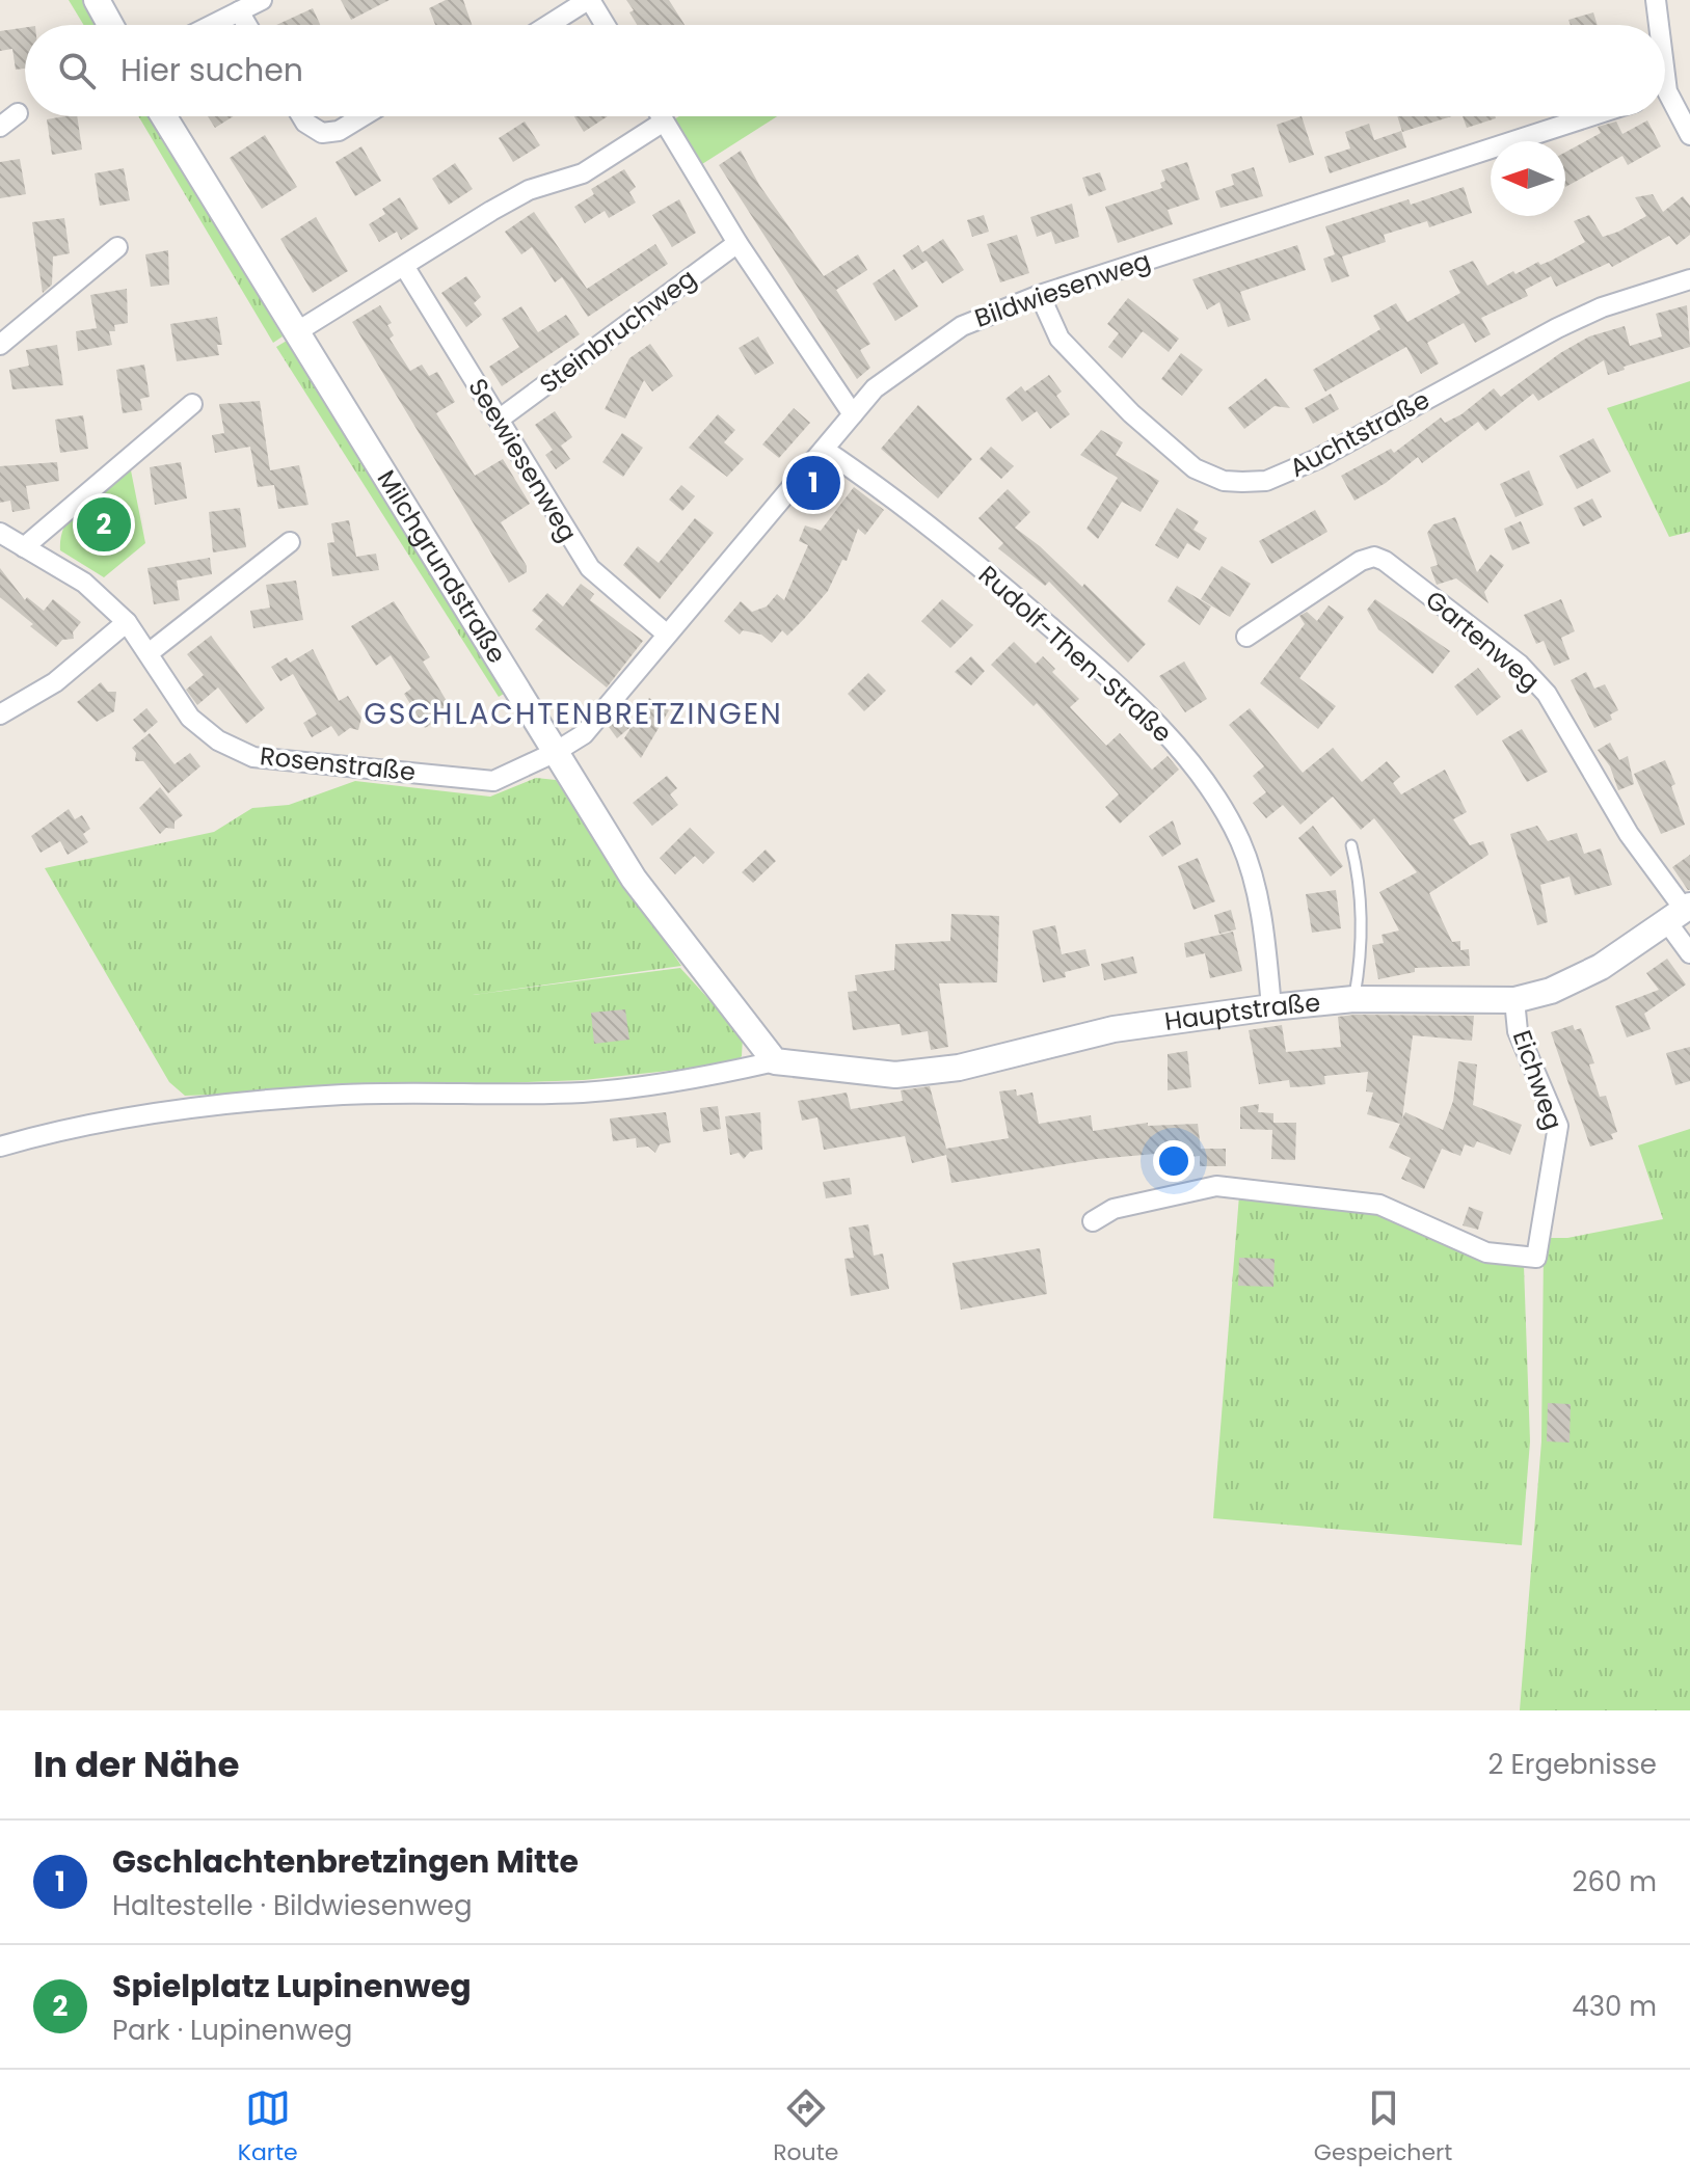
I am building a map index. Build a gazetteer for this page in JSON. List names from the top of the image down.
{
  "streets": {
    "street": [
      "Bildwiesenweg",
      "Steinbruchweg",
      "Auchtstraße",
      "Seewiesenweg",
      "Milchgrundstraße",
      "Gartenweg",
      "Rudolf-Then-Straße",
      "Rosenstraße",
      "Hauptstraße",
      "Eichweg"
    ]
  },
  "crossings": [
    ["Bildwiesenweg", "Auchtstraße"],
    ["Bildwiesenweg", "Seewiesenweg"],
    ["Bildwiesenweg", "Milchgrundstraße"],
    ["Bildwiesenweg", "Rudolf-Then-Straße"],
    ["Bildwiesenweg", "Rosenstraße"],
    ["Steinbruchweg", "Seewiesenweg"],
    ["Milchgrundstraße", "Rosenstraße"],
    ["Milchgrundstraße", "Hauptstraße"],
    ["Gartenweg", "Hauptstraße"],
    ["Rudolf-Then-Straße", "Hauptstraße"],
    ["Hauptstraße", "Eichweg"]
  ],
  "districts": ["GSCHLACHTENBRETZINGEN"],
  "north": "left",
  "page": {
    "search": "Hier suchen",
    "pins": ["1", "2"],
    "heading": ["In der Nähe", "2 Ergebnisse"],
    "list": [
      {
        "mark": "1",
        "name": "Gschlachtenbretzingen Mitte",
        "note": "Haltestelle · Bildwiesenweg",
        "value": "260 m"
      },
      {
        "mark": "2",
        "name": "Spielplatz Lupinenweg",
        "note": "Park · Lupinenweg",
        "value": "430 m"
      }
    ],
    "nav": ["Karte", "Route", "Gespeichert"]
  }
}
